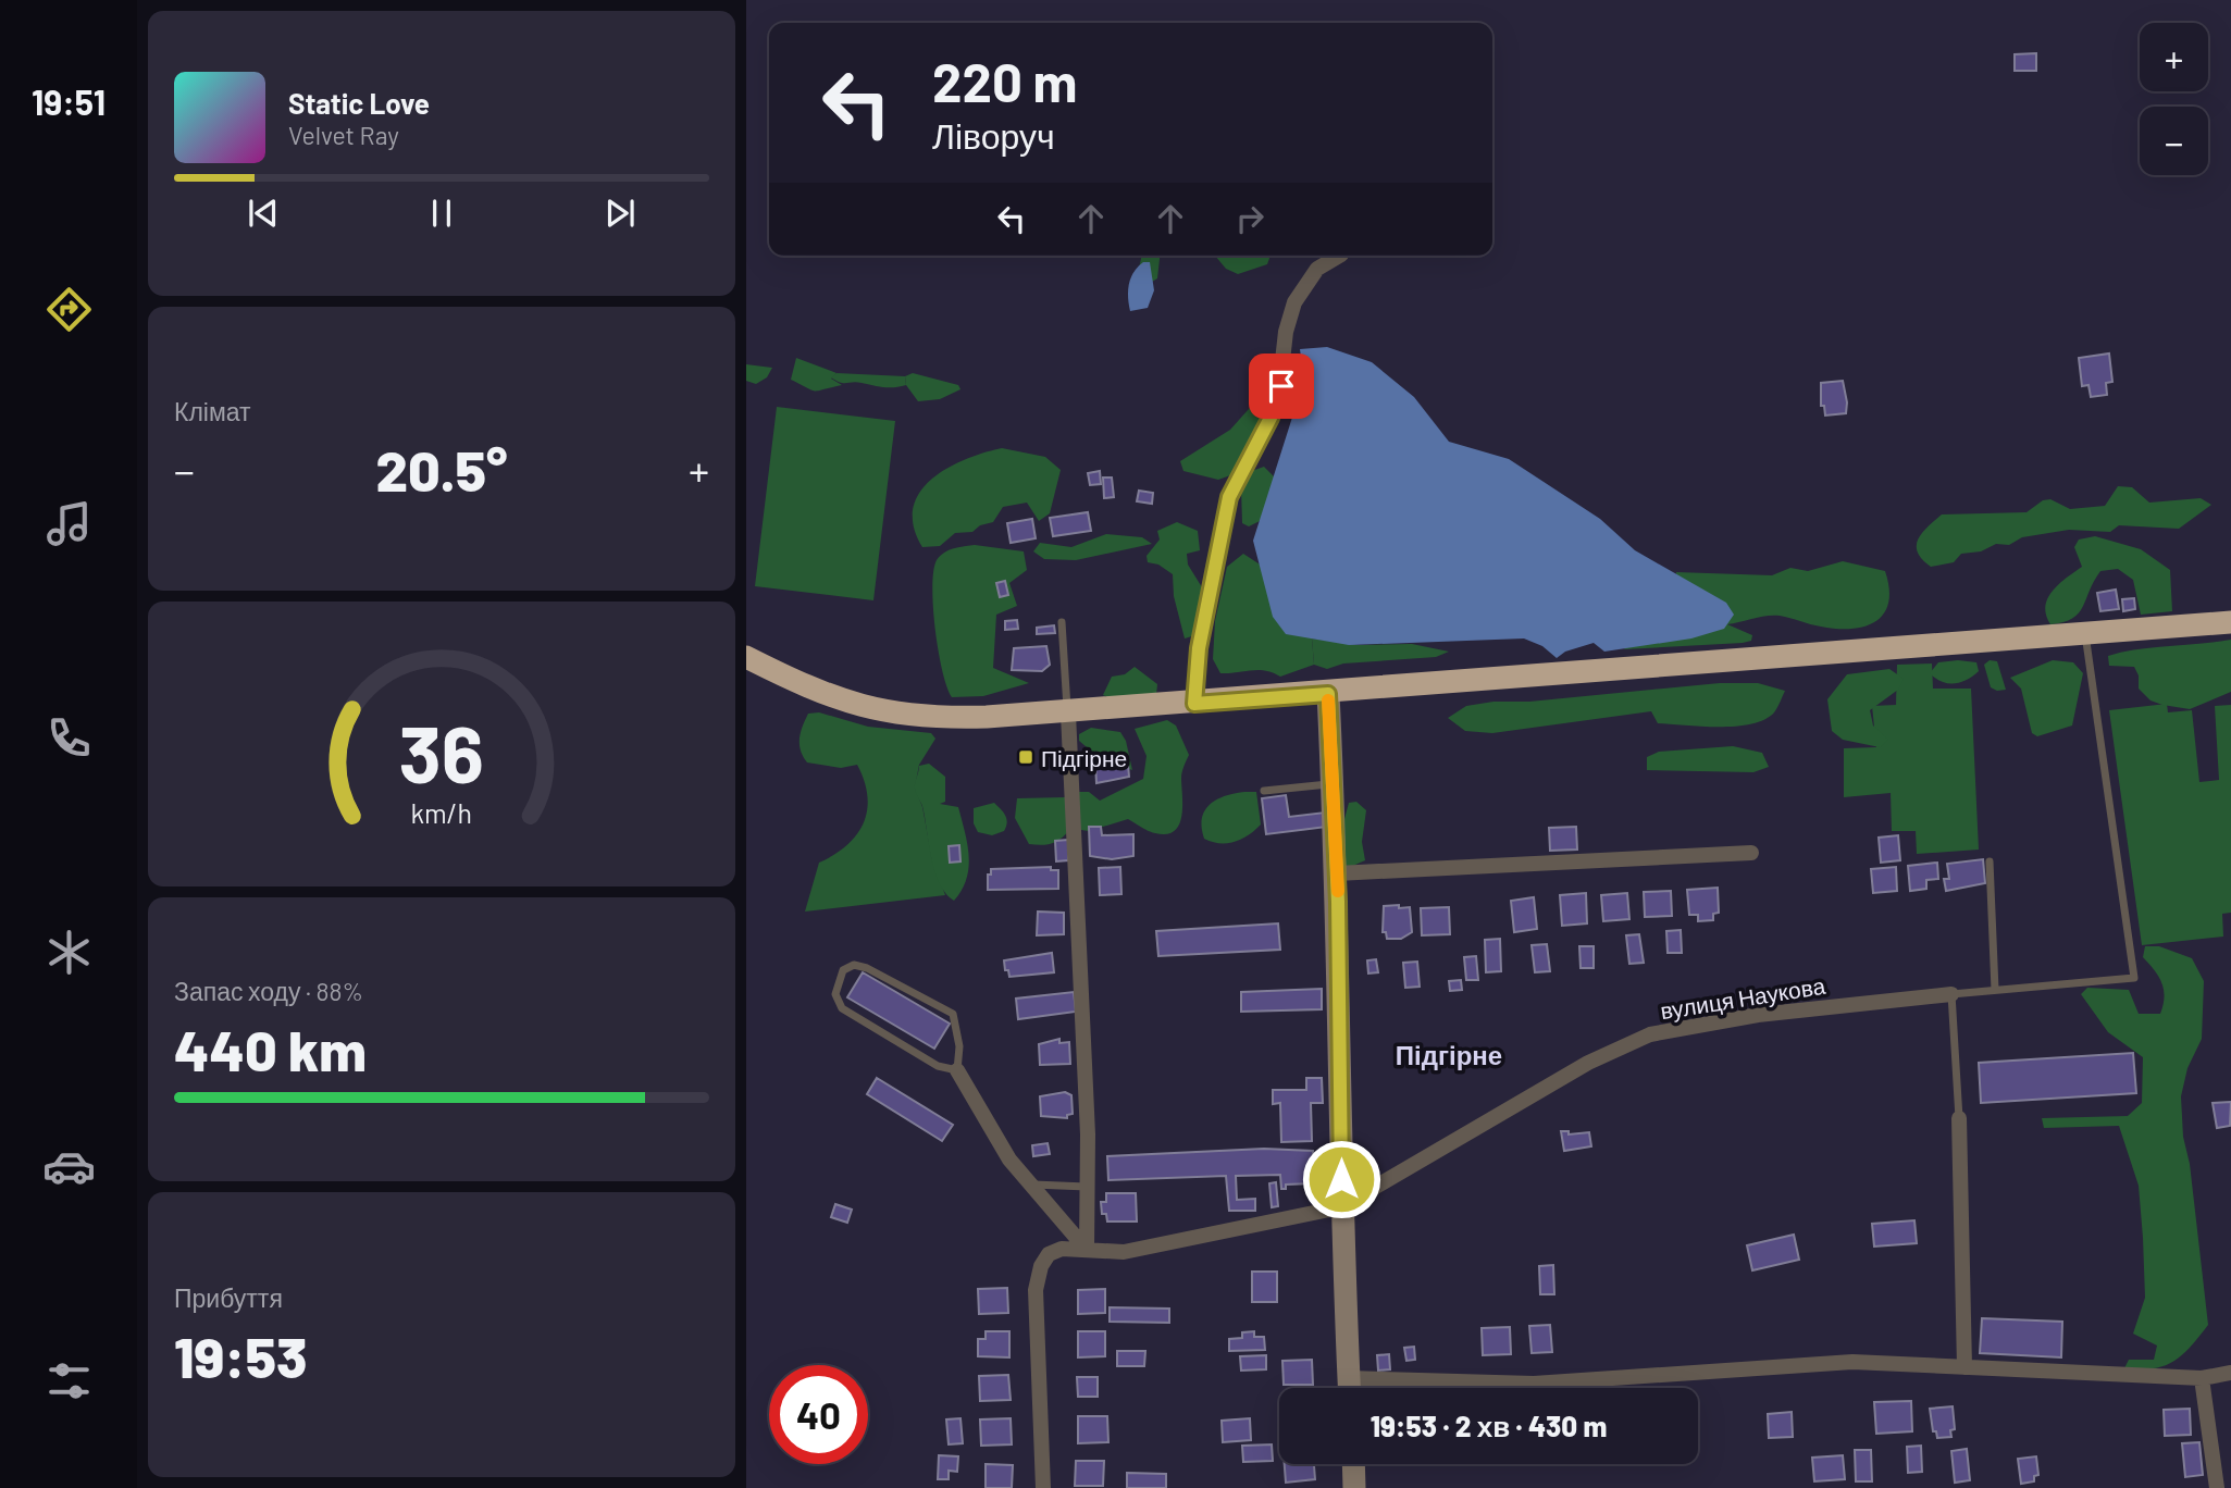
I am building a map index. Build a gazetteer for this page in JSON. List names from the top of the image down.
{
  "streets": {
    "street": ["вулиця Наукова"]
  },
  "districts": ["Підгірне"],
  "places": {
    "transit": ["Підгірне"]
  },
  "page": {
    "tabs": "19:51",
    "map_buttons": ["+", "−"],
    "turn": ["220 m", "Ліворуч"],
    "song": ["Static Love", "Velvet Ray"],
    "tile": [
      "Клімат",
      ["Запас ходу · 88%", "440 km"],
      ["Прибуття", "19:53"]
    ],
    "heat": ["−", "20.5°", "+"],
    "limit": "40",
    "trip": "19:53 · 2 хв · 430 m",
    "gauge": ["36", "km/h"]
  }
}
